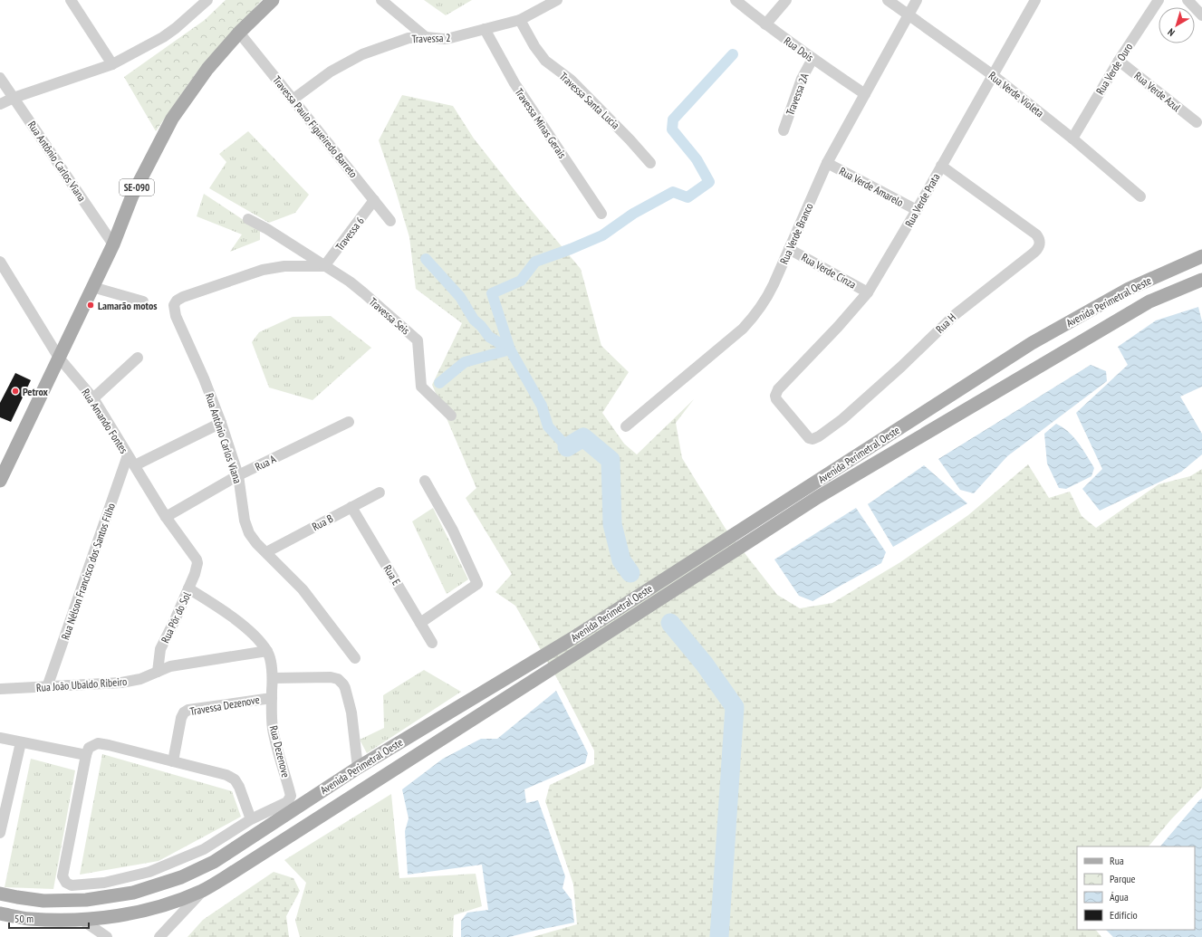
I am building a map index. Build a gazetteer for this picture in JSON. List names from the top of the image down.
{
  "streets": {
    "main road": ["SE-090", "Avenida Perimetral Oeste"],
    "street": [
      "Travessa 2",
      "Rua Dois",
      "Rua Verde Ouro",
      "Rua Verde Azul",
      "Travessa 2A",
      "Rua Verde Violeta",
      "Travessa Santa Lucia",
      "Travessa Minas Gerais",
      "Travessa Paulo Figueiredo Barreto",
      "Rua Antônio Carlos Viana",
      "Rua Verde Amarelo",
      "Rua Verde Prata",
      "Travessa 6",
      "Rua Verde Branco",
      "Rua Verde Cinza",
      "Travessa Seis",
      "Rua H",
      "Rua Amando Fontes",
      "Rua A",
      "Rua B",
      "Rua Nélson Francisco dos Santos Filho",
      "Rua E",
      "Rua Pôr do Sol",
      "Rua João Ubaldo Ribeiro",
      "Travessa Dezenove",
      "Rua Dezenove"
    ]
  },
  "crossings": [
    ["Travessa 2", "Travessa Santa Lucia"],
    ["Travessa 2", "Travessa Minas Gerais"],
    ["Travessa 2", "Travessa Paulo Figueiredo Barreto"],
    ["Rua Dois", "Travessa 2A"],
    ["Rua Dois", "Rua Verde Branco"],
    ["Rua Verde Ouro", "Rua Verde Azul"],
    ["Rua Verde Ouro", "Rua Verde Violeta"],
    ["Rua Verde Violeta", "Rua Verde Prata"],
    ["Rua Verde Violeta", "Rua Verde Branco"],
    ["Travessa Paulo Figueiredo Barreto", "SE-090"],
    ["Travessa Paulo Figueiredo Barreto", "Travessa 6"],
    ["Rua Antônio Carlos Viana", "SE-090"],
    ["Rua Antônio Carlos Viana", "Travessa 6"],
    ["Rua Antônio Carlos Viana", "Travessa Seis"],
    ["Rua Antônio Carlos Viana", "Rua A"],
    ["Rua Antônio Carlos Viana", "Rua B"],
    ["Rua Verde Amarelo", "Rua Verde Prata"],
    ["Rua Verde Amarelo", "Rua Verde Branco"],
    ["SE-090", "Rua Amando Fontes"],
    ["Rua Verde Prata", "Rua Verde Cinza"],
    ["Rua Verde Prata", "Rua H"],
    ["Travessa 6", "Travessa Seis"],
    ["Rua Verde Branco", "Rua Verde Cinza"],
    ["Rua Amando Fontes", "Rua A"],
    ["Rua Amando Fontes", "Rua Nélson Francisco dos Santos Filho"],
    ["Rua Amando Fontes", "Rua Pôr do Sol"],
    ["Rua B", "Rua E"],
    ["Rua Nélson Francisco dos Santos Filho", "Rua João Ubaldo Ribeiro"],
    ["Rua Pôr do Sol", "Rua João Ubaldo Ribeiro"],
    ["Rua João Ubaldo Ribeiro", "Rua Dezenove"],
    ["Travessa Dezenove", "Rua Dezenove"]
  ],
  "places": ["Lamarão motos", "Petrox"],
  "legend": [
    "Rua",
    "Parque",
    "Água",
    "Edifício"
  ],
  "scale_bar": "50 m",
  "north": "bottom left"
}
